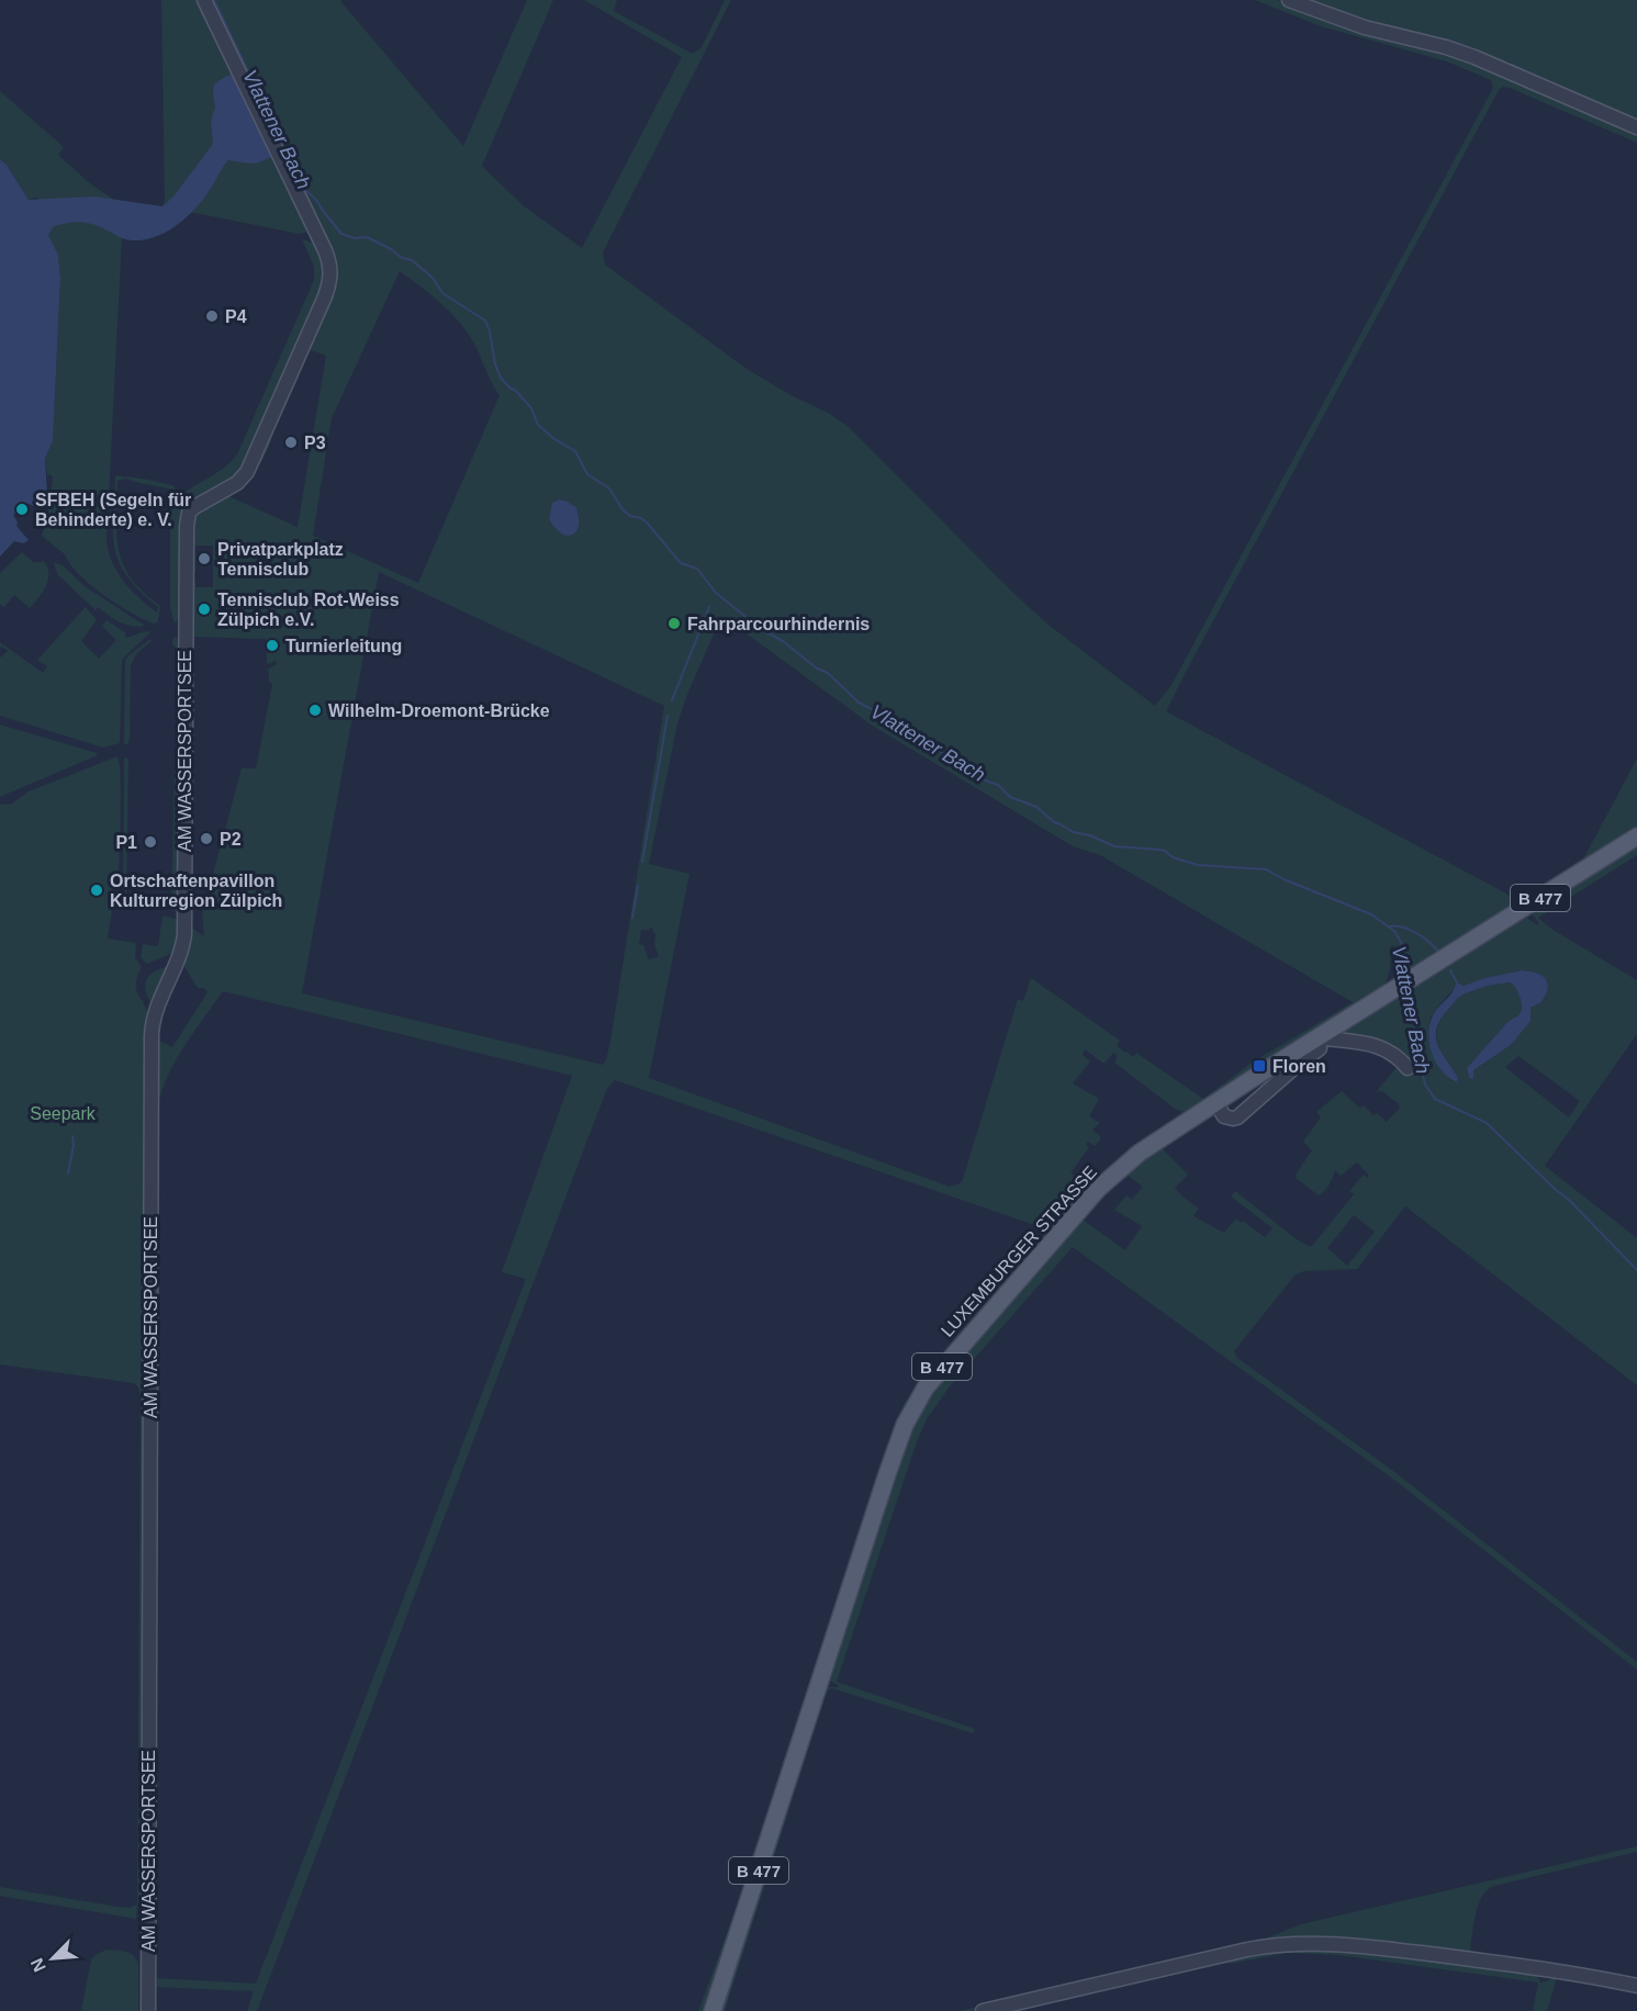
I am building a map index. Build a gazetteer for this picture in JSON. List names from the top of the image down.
{
  "streets": {
    "main road": ["B 477", "LUXEMBURGER STRASSE"],
    "street": ["AM WASSERSPORTSEE"]
  },
  "water": ["Vlattener Bach"],
  "parks": ["Seepark"],
  "places": {
    "other": [
      "P4",
      "P3",
      "SFBEH (Segeln für Behinderte) e. V.",
      "Privatparkplatz Tennisclub",
      "Tennisclub Rot-Weiss Zülpich e.V.",
      "Fahrparcourhindernis",
      "Turnierleitung",
      "Wilhelm-Droemont-Brücke",
      "P2",
      "P1",
      "Ortschaftenpavillon Kulturregion Zülpich"
    ],
    "transit": ["Floren"]
  },
  "north": "bottom left"
}
